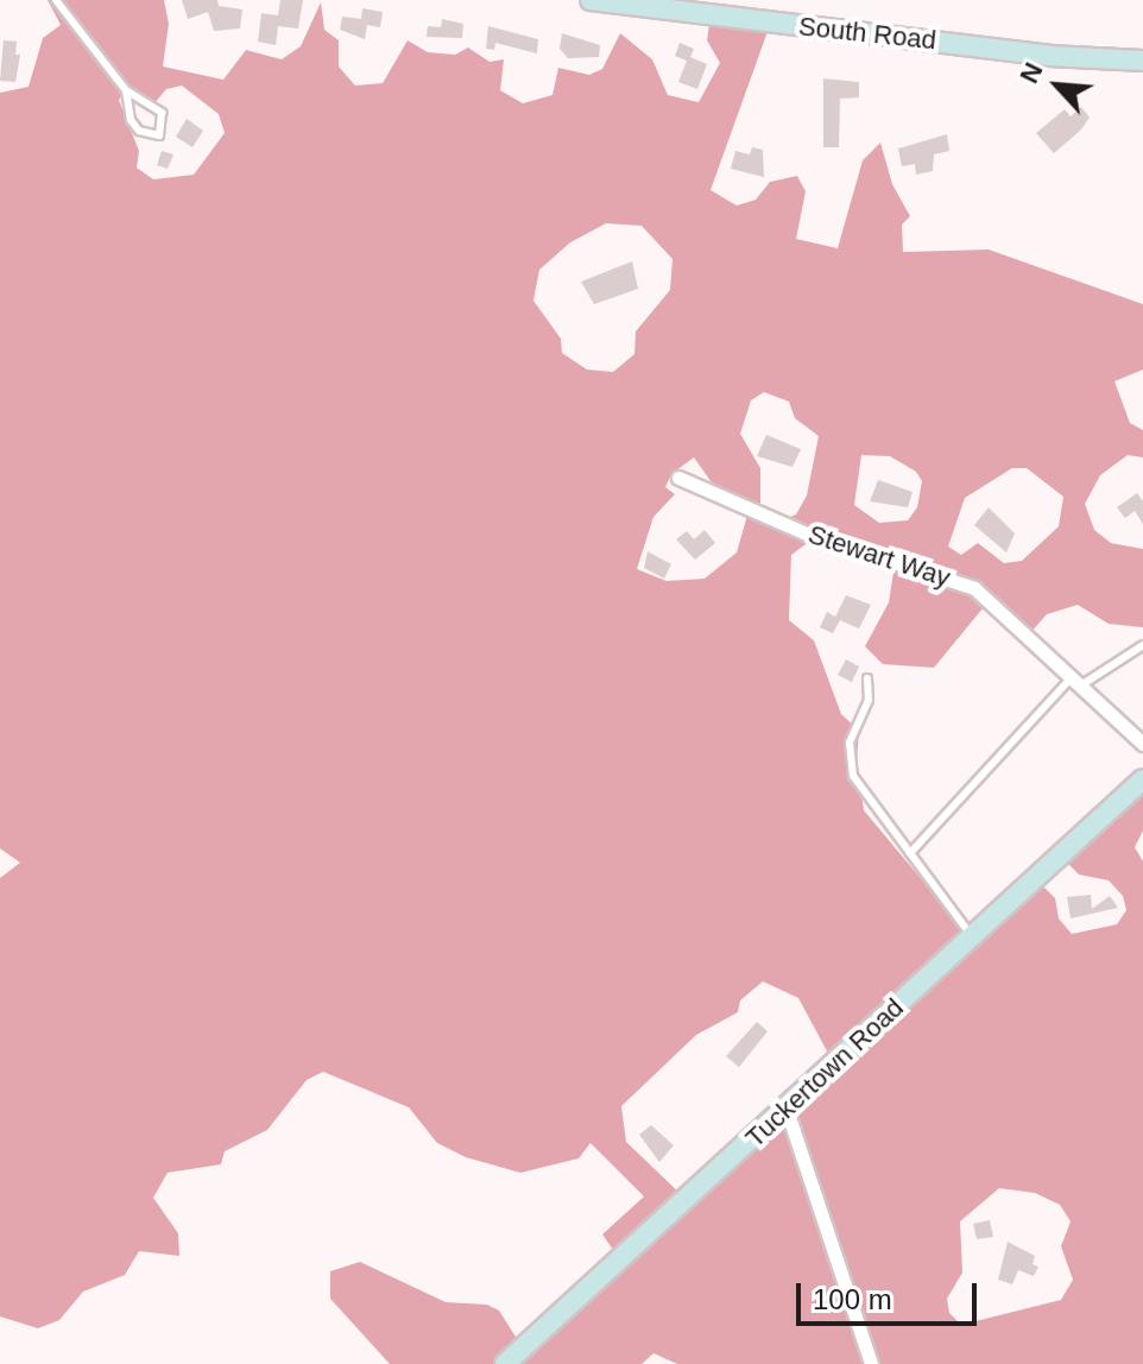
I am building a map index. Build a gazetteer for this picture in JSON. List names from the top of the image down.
{
  "streets": {
    "street": ["South Road", "Stewart Way", "Tuckertown Road"]
  },
  "scale_bar": "100 m",
  "north": "top left"
}
